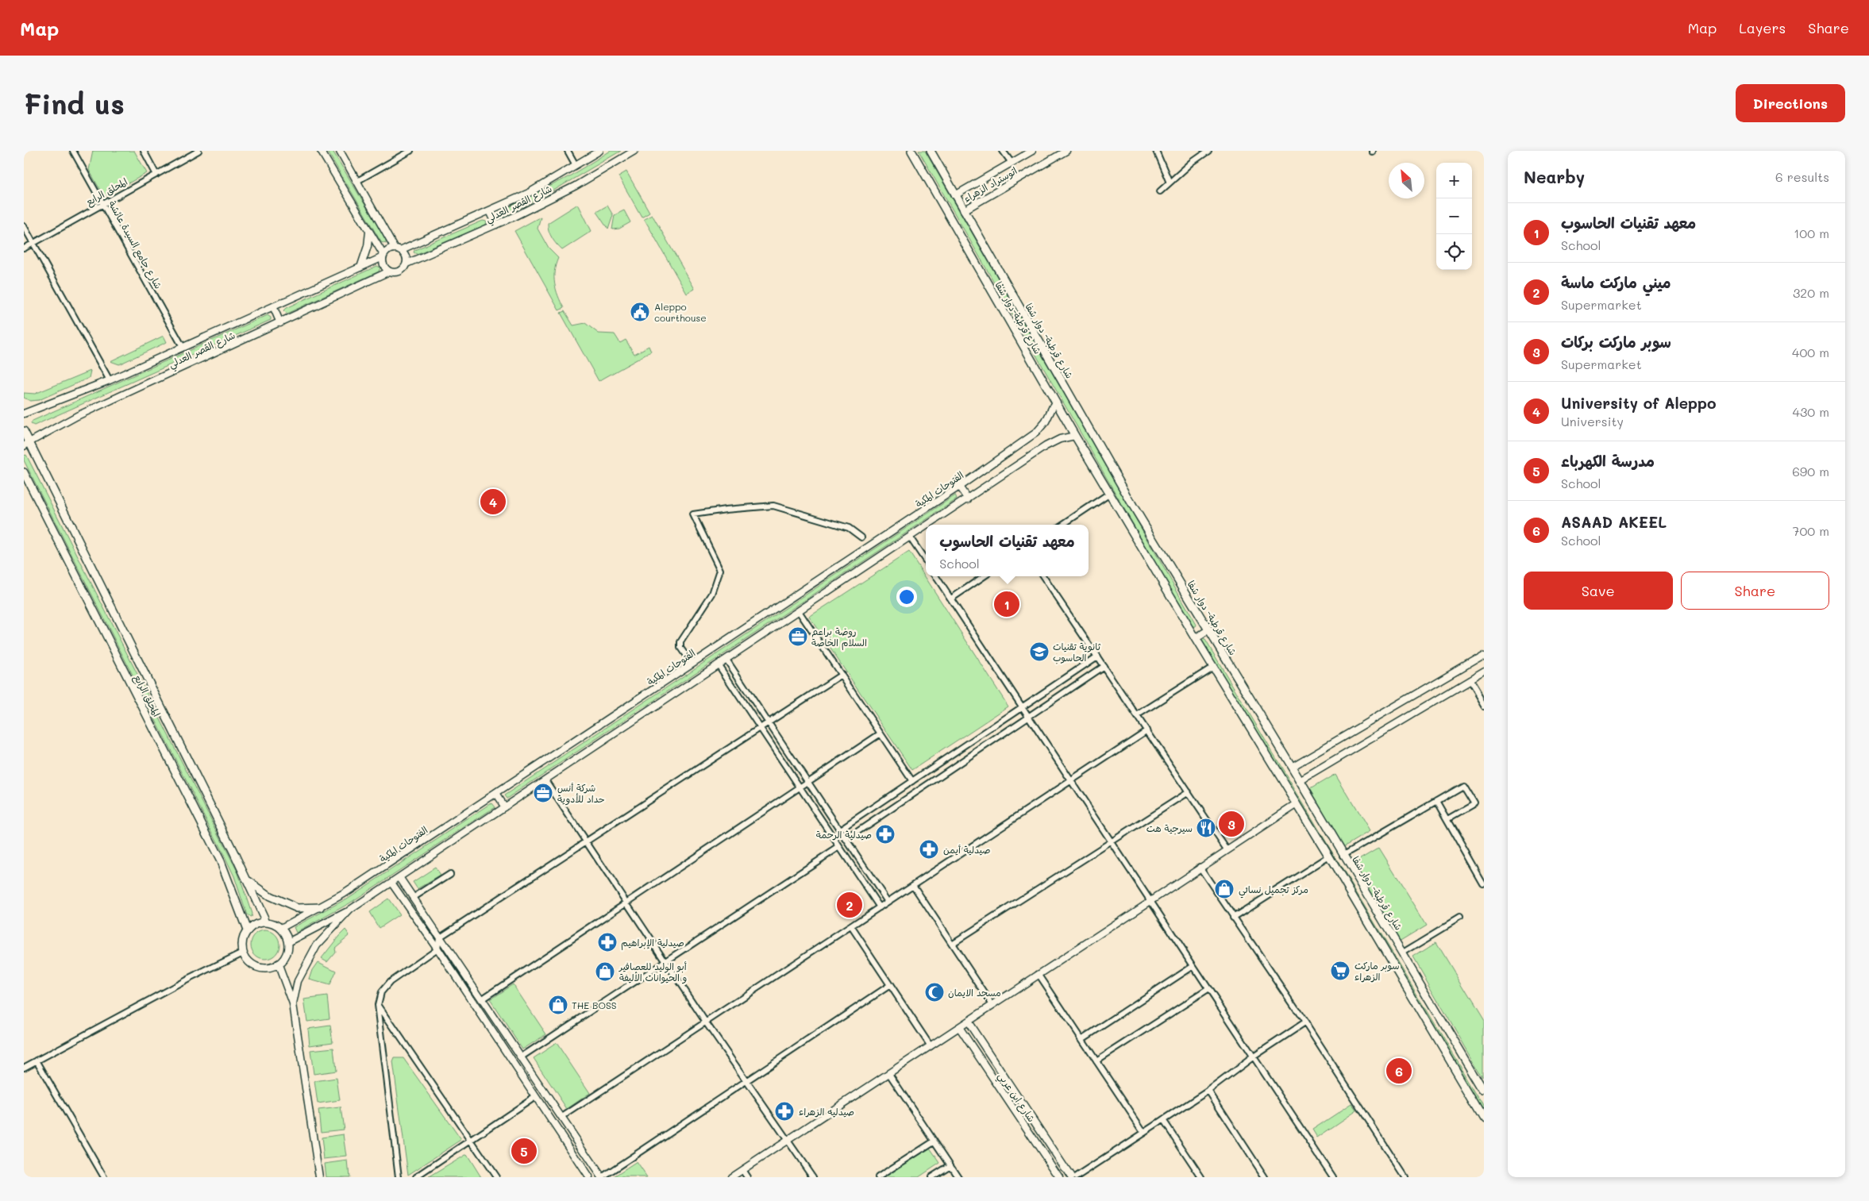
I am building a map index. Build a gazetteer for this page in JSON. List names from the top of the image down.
{
  "streets": {
    "main road": ["المحلق الرابع", "شارع قرطبة-دوار شفا", "شارع قرطبة- دوار شفا"],
    "street": [
      "اتوستراد الزهراء",
      "شارع القصر العدلي",
      "شارع جامع السيدة عائشة",
      "الفتوحات المكية",
      "شارع ابن عربي"
    ]
  },
  "crossings": [
    ["اتوستراد الزهراء", "شارع قرطبة- دوار شفا"],
    ["المحلق الرابع", "شارع جامع السيدة عائشة"],
    ["المحلق الرابع", "الفتوحات المكية"],
    ["شارع القصر العدلي", "شارع جامع السيدة عائشة"],
    ["شارع قرطبة-دوار شفا", "الفتوحات المكية"]
  ],
  "places": {
    "public building": ["Aleppo courthouse"],
    "office": ["روضة براعم السلام الخاصة", "شركة أنس حداد للأدوية"],
    "school or university": ["ثانوية تقنيات الحاسوب"],
    "restaurant": ["سيرجية هت"],
    "pharmacy": [
      "صيدلية الرحمة",
      "صيدلية أيمن",
      "صيدلية الإبراهيم",
      "صيدليه الزهراء"
    ],
    "shop": ["مركز تجميل نسائي", "أبو الوليد للعصافير و الحيوانات الأليفة", "THE BOSS"],
    "supermarket": ["سوبر ماركت الزهراء"],
    "mosque": ["مسجد الايمان"]
  },
  "north": "top left",
  "page": {
    "header": "Map",
    "nav": ["Map", "Layers", "Share"],
    "buttons": [
      "Directions",
      ["Save", "Share"]
    ],
    "title": "Find us",
    "heading": ["Nearby", "6 results"],
    "map_buttons": ["+", "−"],
    "list": [
      {
        "mark": "1",
        "name": "معهد تقنيات الحاسوب",
        "note": "School",
        "value": "100 m"
      },
      {
        "mark": "2",
        "name": "ميني ماركت ماسة",
        "note": "Supermarket",
        "value": "320 m"
      },
      {
        "mark": "3",
        "name": "سوبر ماركت بركات",
        "note": "Supermarket",
        "value": "400 m"
      },
      {
        "mark": "4",
        "name": "University of Aleppo",
        "note": "University",
        "value": "430 m"
      },
      {
        "mark": "5",
        "name": "مدرسة الكهرباء",
        "note": "School",
        "value": "690 m"
      },
      {
        "mark": "6",
        "name": "ASAAD AKEEL",
        "note": "School",
        "value": "700 m"
      }
    ],
    "pins": [
      "4",
      "1",
      "3",
      "2",
      "6",
      "5"
    ],
    "popup": ["معهد تقنيات الحاسوب", "School"]
  }
}
